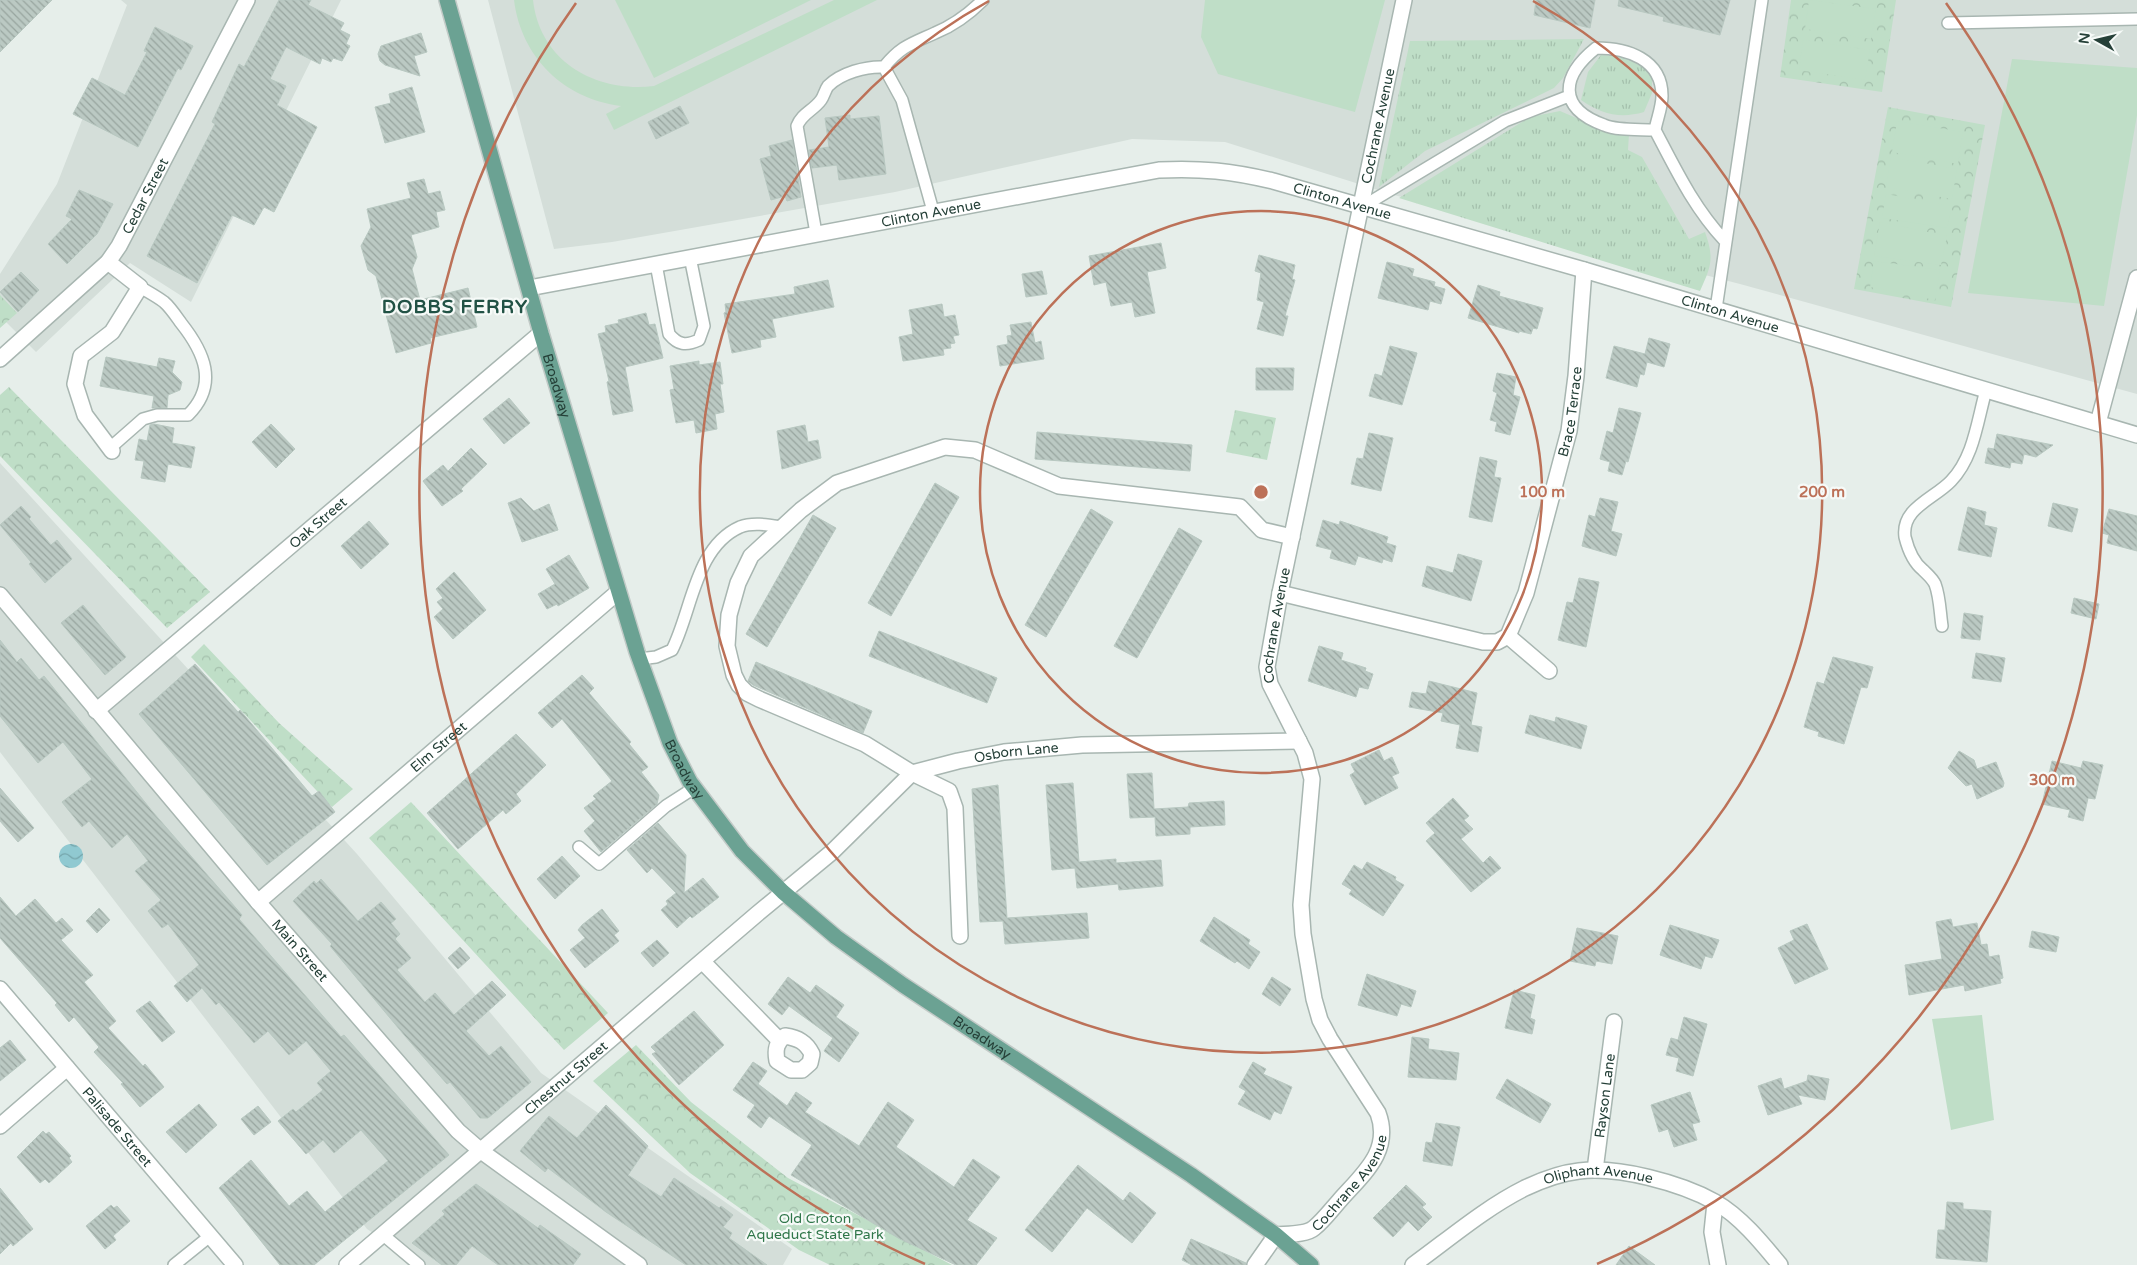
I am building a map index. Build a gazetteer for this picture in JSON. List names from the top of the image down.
{
  "streets": {
    "main road": ["Broadway"],
    "street": [
      "Cochrane Avenue",
      "Cedar Street",
      "Clinton Avenue",
      "Brace Terrace",
      "Oak Street",
      "Elm Street",
      "Osborn Lane",
      "Main Street",
      "Chestnut Street",
      "Rayson Lane",
      "Palisade Street",
      "Oliphant Avenue"
    ]
  },
  "crossings": [
    ["Cochrane Avenue", "Clinton Avenue"],
    ["Cochrane Avenue", "Broadway"],
    ["Cochrane Avenue", "Osborn Lane"],
    ["Clinton Avenue", "Broadway"],
    ["Clinton Avenue", "Brace Terrace"],
    ["Broadway", "Oak Street"],
    ["Broadway", "Elm Street"],
    ["Broadway", "Chestnut Street"],
    ["Oak Street", "Main Street"],
    ["Elm Street", "Main Street"],
    ["Main Street", "Chestnut Street"],
    ["Rayson Lane", "Oliphant Avenue"]
  ],
  "districts": ["DOBBS FERRY"],
  "parks": ["Old Croton Aqueduct State Park"],
  "north": "left",
  "rings": ["100 m", "200 m", "300 m"]
}
